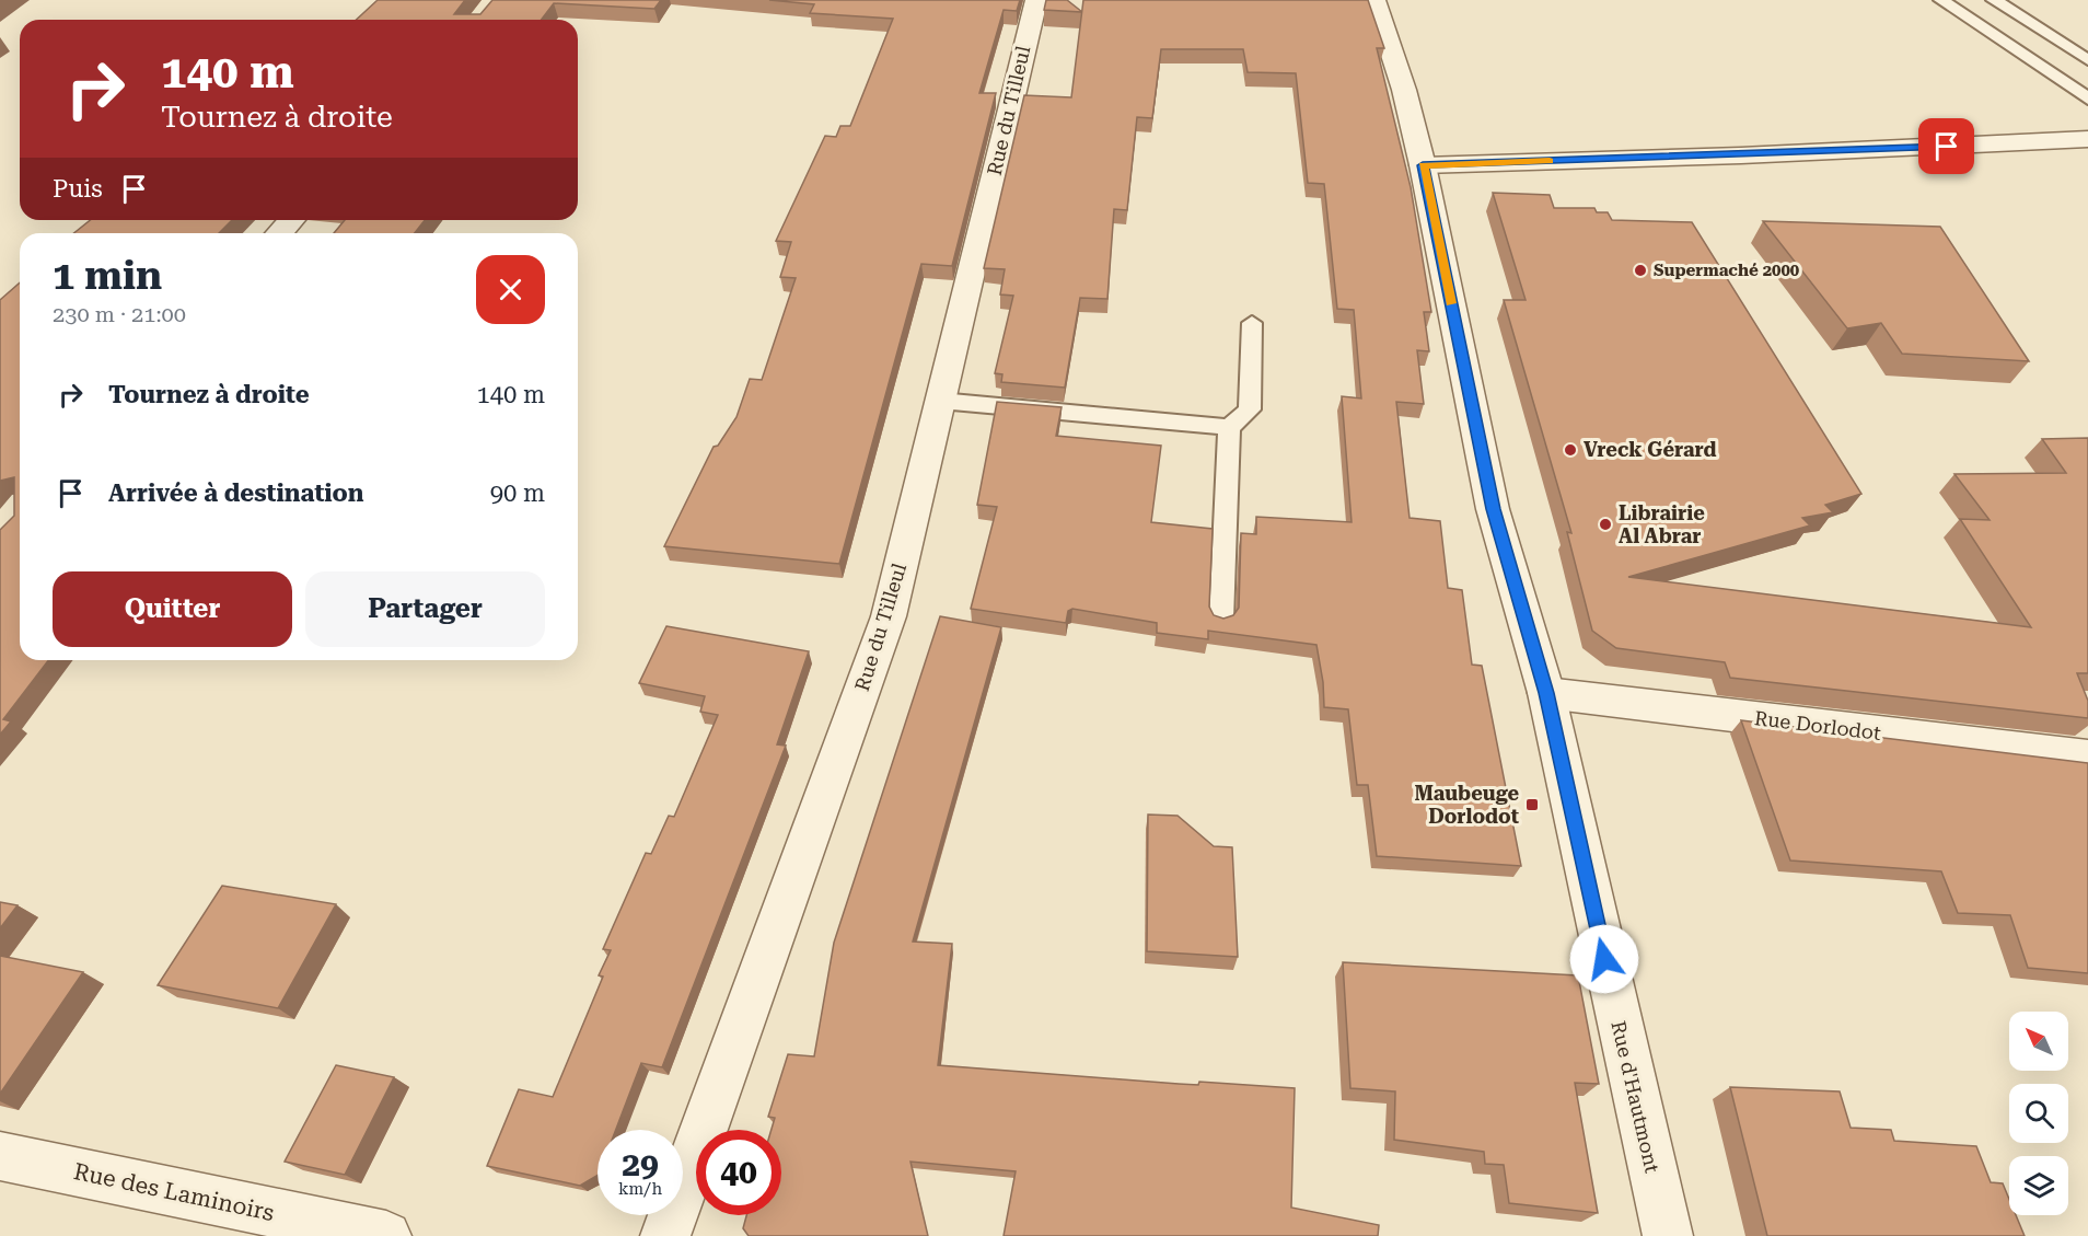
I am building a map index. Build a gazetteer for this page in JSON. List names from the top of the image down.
{
  "streets": {
    "street": [
      "Rue du Tilleul",
      "Rue Dorlodot",
      "Rue d'Hautmont",
      "Rue des Laminoirs"
    ]
  },
  "crossings": [
    ["Rue Dorlodot", "Rue d'Hautmont"]
  ],
  "places": {
    "other": ["Supermaché 2000", "Vreck Gérard", "Librairie Al Abrar"],
    "transit": ["Maubeuge Dorlodot"]
  },
  "north": "top left",
  "page": {
    "turn": ["140 m", "Tournez à droite"],
    "then": "Puis",
    "heading": ["1 min", "230 m · 21:00"],
    "list": [
      {
        "name": "Tournez à droite",
        "value": "140 m"
      },
      {
        "name": "Arrivée à destination",
        "value": "90 m"
      }
    ],
    "buttons": ["Quitter", "Partager"],
    "speed": "29 km/h",
    "limit": "40"
  }
}
